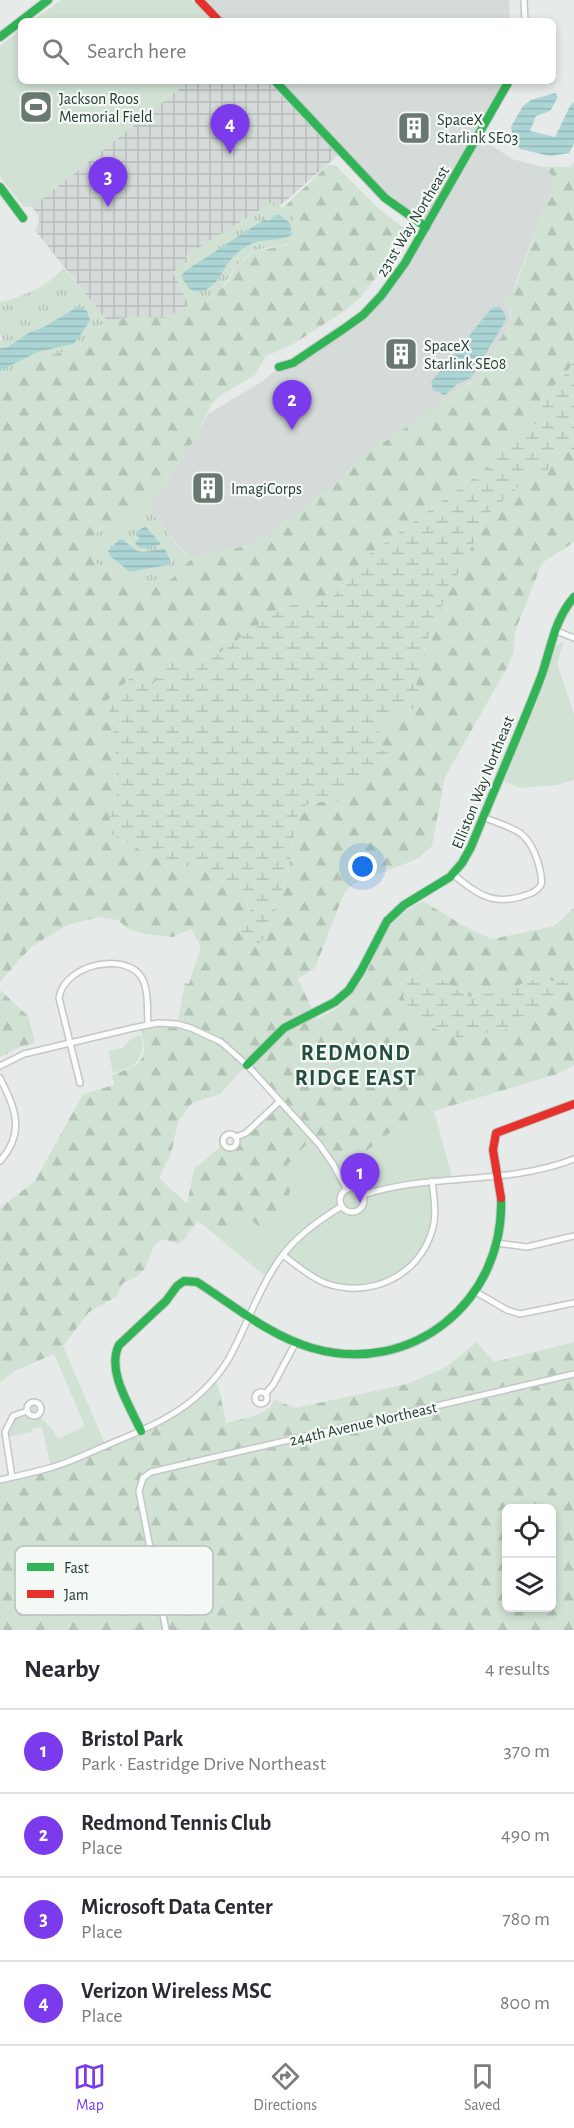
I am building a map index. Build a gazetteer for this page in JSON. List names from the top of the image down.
{
  "streets": {
    "street": ["231st Way Northeast", "Elliston Way Northeast", "244th Avenue Northeast"]
  },
  "districts": ["REDMOND RIDGE EAST"],
  "places": {
    "sports": ["Jackson Roos Memorial Field"],
    "building": ["SpaceX Starlink SE03", "SpaceX Starlink SE08", "ImagiCorps"]
  },
  "legend": ["Fast", "Jam"],
  "page": {
    "search": "Search here",
    "pins": [
      "4",
      "3",
      "2",
      "1"
    ],
    "heading": ["Nearby", "4 results"],
    "list": [
      {
        "mark": "1",
        "name": "Bristol Park",
        "note": "Park · Eastridge Drive Northeast",
        "value": "370 m"
      },
      {
        "mark": "2",
        "name": "Redmond Tennis Club",
        "note": "Place",
        "value": "490 m"
      },
      {
        "mark": "3",
        "name": "Microsoft Data Center",
        "note": "Place",
        "value": "780 m"
      },
      {
        "mark": "4",
        "name": "Verizon Wireless MSC",
        "note": "Place",
        "value": "800 m"
      }
    ],
    "nav": ["Map", "Directions", "Saved"]
  }
}
